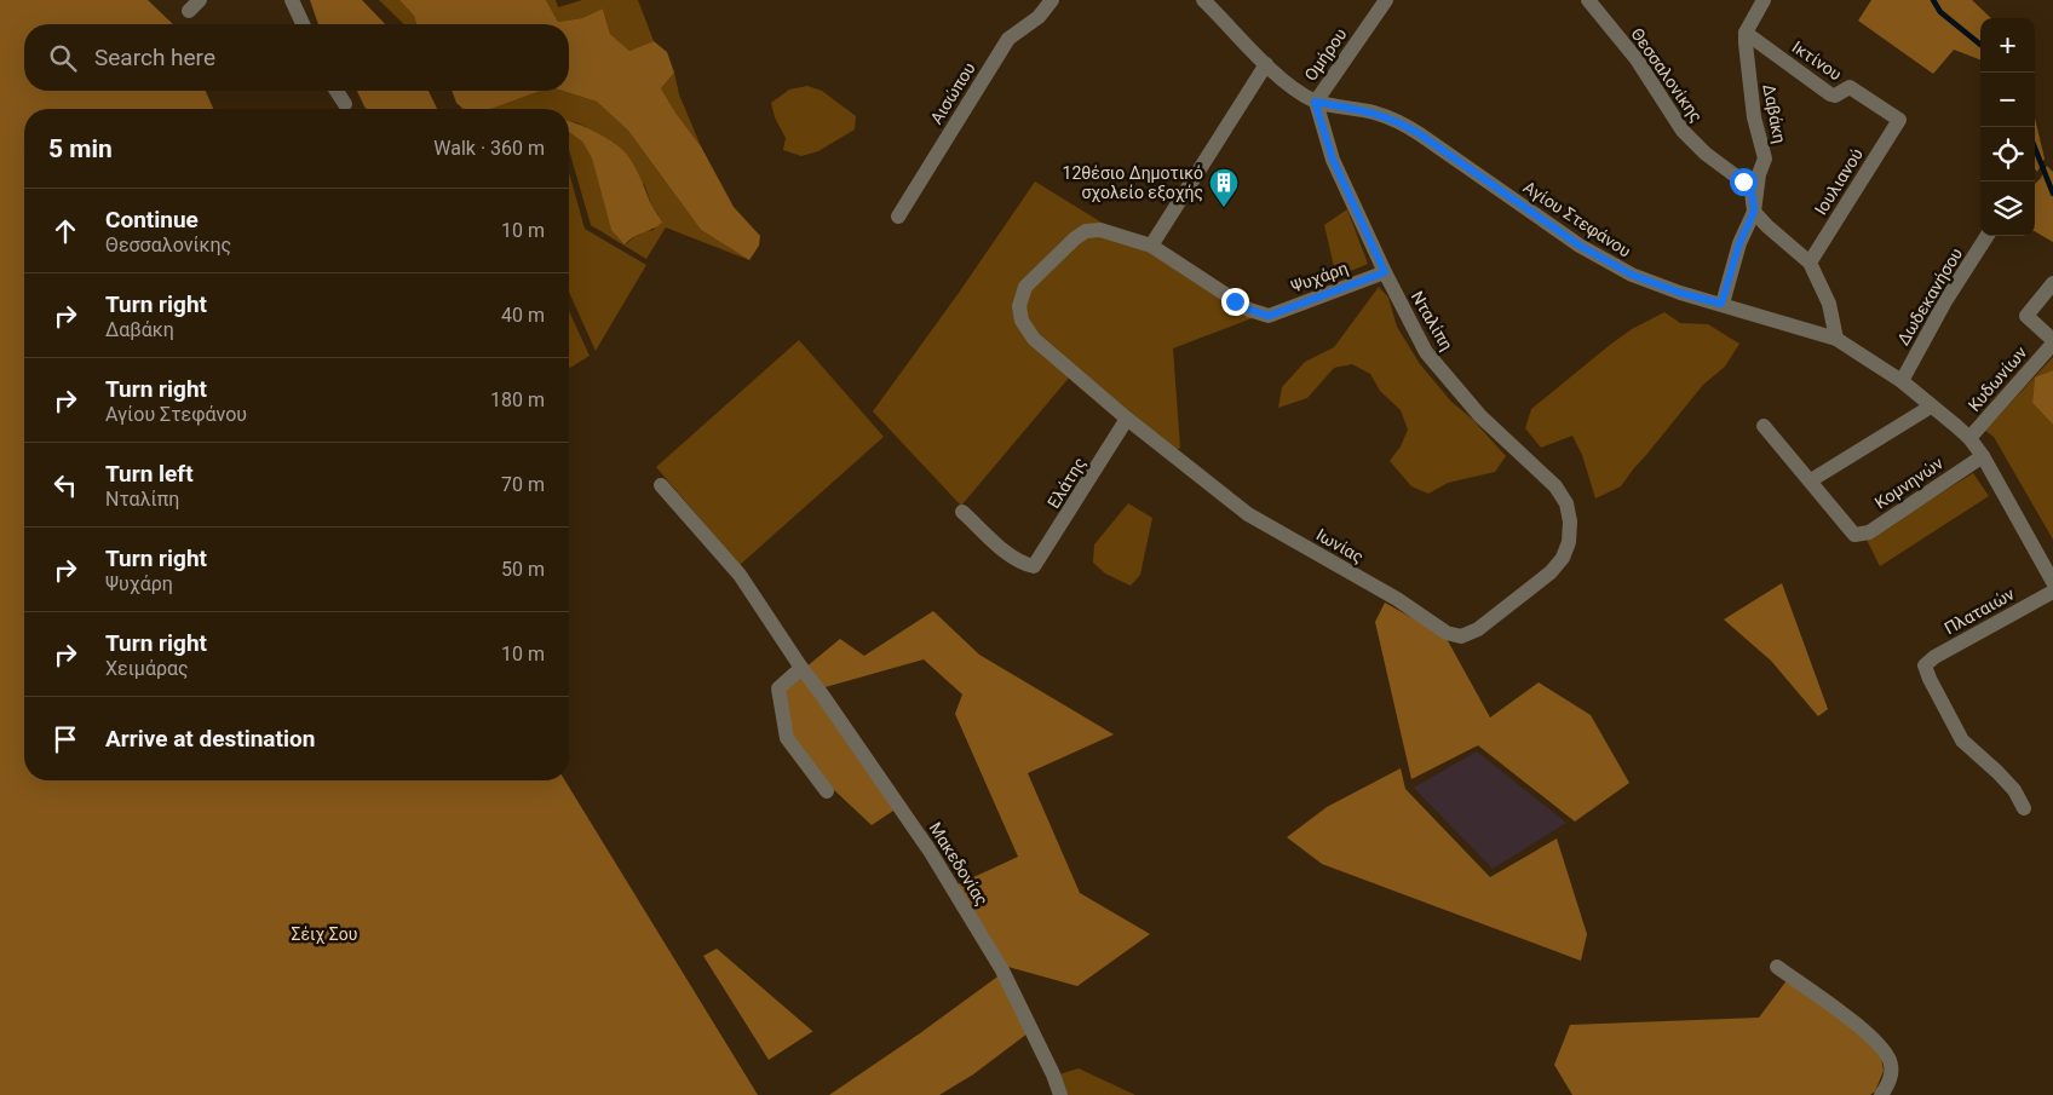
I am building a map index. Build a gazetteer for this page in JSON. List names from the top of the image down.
{
  "streets": {
    "street": [
      "Ομήρου",
      "Ικτίνου",
      "Θεσσαλονίκης",
      "Αισώπου",
      "Δαβάκη",
      "Ιουλιανού",
      "Αγίου Στεφάνου",
      "Ψυχάρη",
      "Δωδεκανήσου",
      "Νταλίπη",
      "Κυδωνίων",
      "Ελάτης",
      "Κομνηνών",
      "Ιωνίας",
      "Πλαταιών",
      "Μακεδονίας"
    ]
  },
  "crossings": [
    ["Ομήρου", "Αγίου Στεφάνου"],
    ["Ομήρου", "Νταλίπη"],
    ["Ικτίνου", "Δαβάκη"],
    ["Ικτίνου", "Ιουλιανού"],
    ["Θεσσαλονίκης", "Δαβάκη"],
    ["Θεσσαλονίκης", "Ιουλιανού"],
    ["Θεσσαλονίκης", "Αγίου Στεφάνου"],
    ["Δαβάκη", "Αγίου Στεφάνου"],
    ["Αγίου Στεφάνου", "Δωδεκανήσου"],
    ["Αγίου Στεφάνου", "Νταλίπη"],
    ["Αγίου Στεφάνου", "Κυδωνίων"],
    ["Αγίου Στεφάνου", "Κομνηνών"],
    ["Ψυχάρη", "Νταλίπη"],
    ["Ψυχάρη", "Ιωνίας"],
    ["Νταλίπη", "Ιωνίας"],
    ["Ελάτης", "Ιωνίας"]
  ],
  "parks": ["Σέιχ Σου"],
  "places": {
    "building": ["12θέσιο Δημοτικό σχολείο εξοχής"]
  },
  "page": {
    "map_buttons": ["+", "−"],
    "search": "Search here",
    "heading": ["5 min", "Walk · 360 m"],
    "list": [
      ["Continue", "Θεσσαλονίκης", "10 m"],
      ["Turn right", "Δαβάκη", "40 m"],
      ["Turn right", "Αγίου Στεφάνου", "180 m"],
      ["Turn left", "Νταλίπη", "70 m"],
      ["Turn right", "Ψυχάρη", "50 m"],
      ["Turn right", "Χειμάρας", "10 m"],
      "Arrive at destination"
    ]
  }
}
